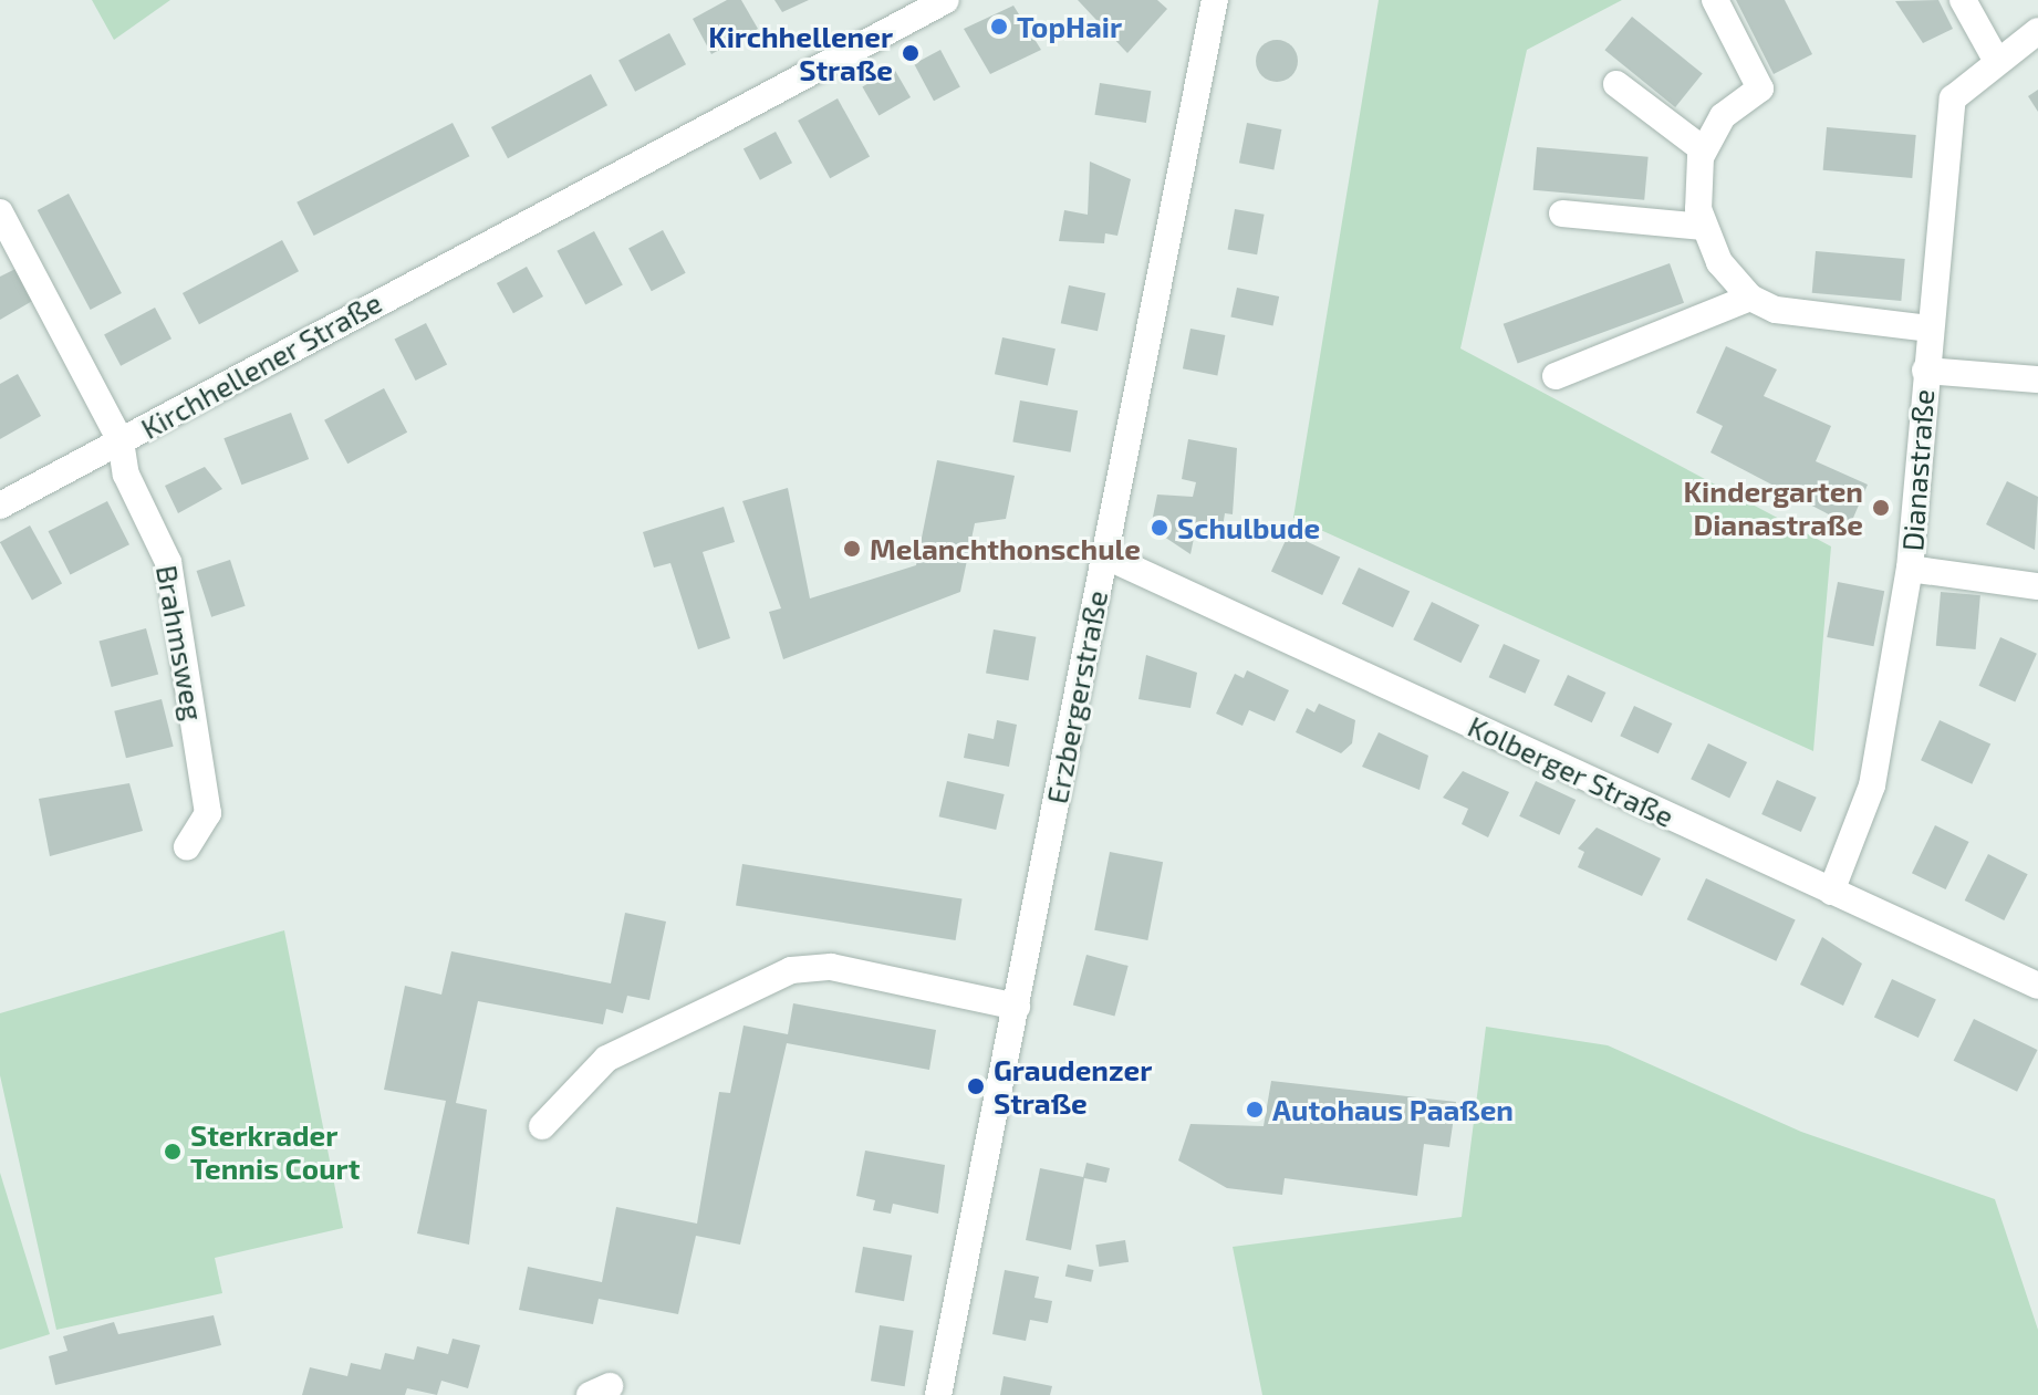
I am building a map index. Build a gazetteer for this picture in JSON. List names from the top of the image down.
{
  "streets": {
    "street": [
      "Kirchhellener Straße",
      "Dianastraße",
      "Brahmsweg",
      "Erzbergerstraße",
      "Kolberger Straße"
    ]
  },
  "crossings": [
    ["Kirchhellener Straße", "Brahmsweg"],
    ["Dianastraße", "Kolberger Straße"],
    ["Erzbergerstraße", "Kolberger Straße"]
  ],
  "places": [
    "TopHair",
    "Kirchhellener Straße",
    "Kindergarten Dianastraße",
    "Schulbude",
    "Melanchthonschule",
    "Graudenzer Straße",
    "Autohaus Paaßen",
    "Sterkrader Tennis Court"
  ]
}
